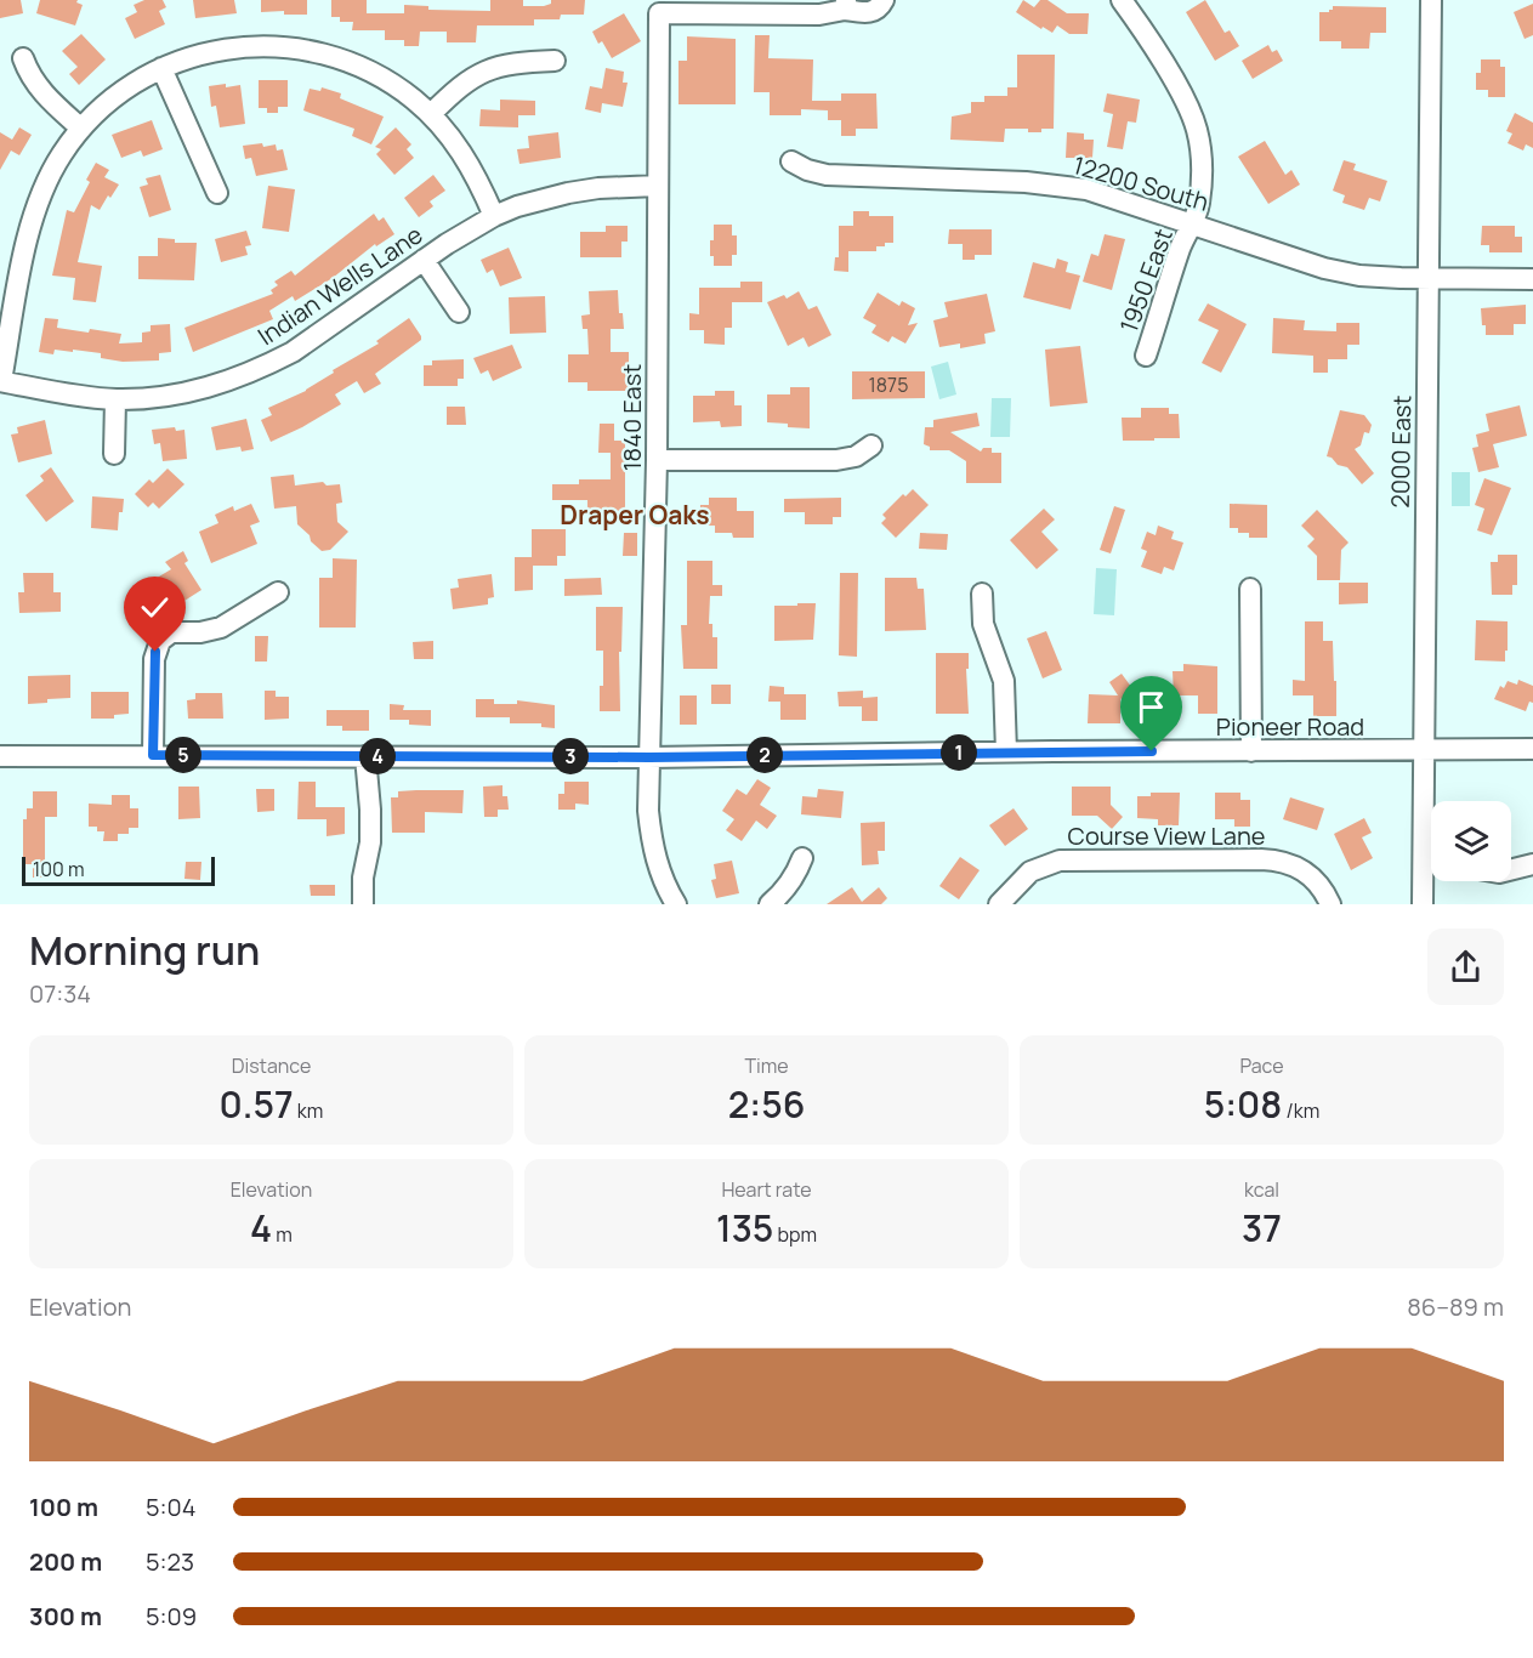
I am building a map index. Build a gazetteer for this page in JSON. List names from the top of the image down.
{
  "streets": {
    "street": [
      "12200 South",
      "1950 East",
      "Indian Wells Lane",
      "1840 East",
      "2000 East",
      "Pioneer Road",
      "Course View Lane"
    ]
  },
  "crossings": [
    ["12200 South", "1950 East"],
    ["12200 South", "2000 East"],
    ["Indian Wells Lane", "1840 East"],
    ["1840 East", "Pioneer Road"],
    ["2000 East", "Pioneer Road"]
  ],
  "districts": ["Draper Oaks"],
  "house_numbers": ["1875"],
  "scale_bar": "100 m",
  "page": {
    "pins": [
      "1",
      "2",
      "5",
      "3",
      "4"
    ],
    "scale": "100 m",
    "heading": ["Morning run", "07:34"],
    "stats": [
      ["Distance", "0.57 km"],
      ["Time", "2:56"],
      ["Pace", "5:08 /km"],
      ["Elevation", "4 m"],
      ["Heart rate", "135 bpm"],
      ["kcal", "37"]
    ],
    "chart": ["Elevation", "86–89 m"],
    "list": [
      {
        "name": "100 m",
        "note": "5:04"
      },
      {
        "name": "200 m",
        "note": "5:23"
      },
      {
        "name": "300 m",
        "note": "5:09"
      }
    ]
  }
}
